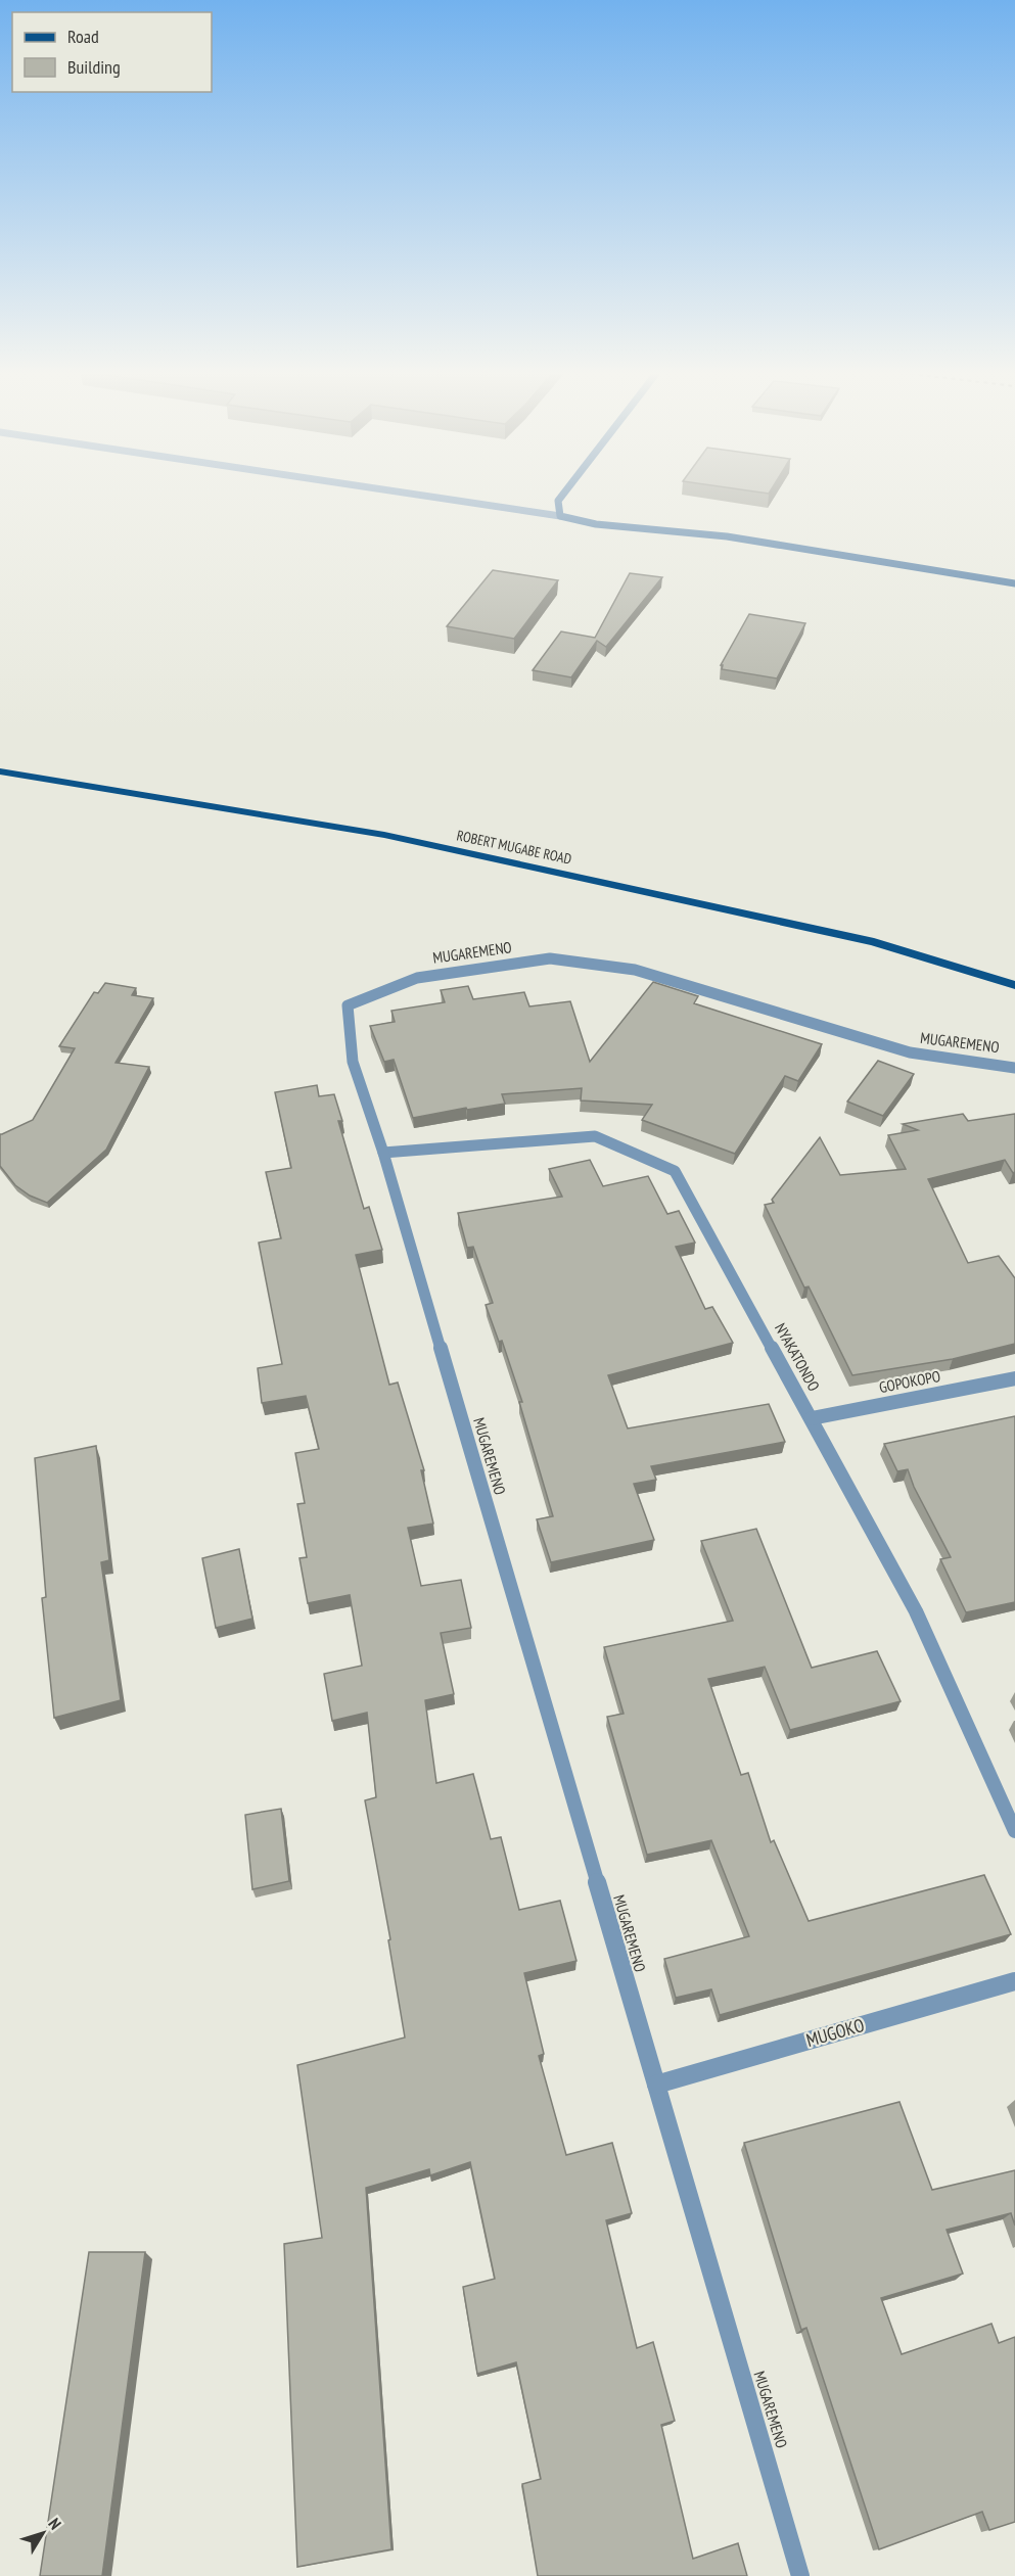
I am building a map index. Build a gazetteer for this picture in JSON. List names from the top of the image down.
{
  "streets": {
    "main road": ["ROBERT MUGABE ROAD"],
    "street": [
      "MUGAREMENO",
      "NYAKATONDO",
      "GOPOKOPO",
      "MUGOKO"
    ]
  },
  "crossings": [
    ["MUGAREMENO", "NYAKATONDO"],
    ["MUGAREMENO", "MUGOKO"],
    ["NYAKATONDO", "GOPOKOPO"]
  ],
  "legend": ["Road", "Building"],
  "north": "top right"
}
